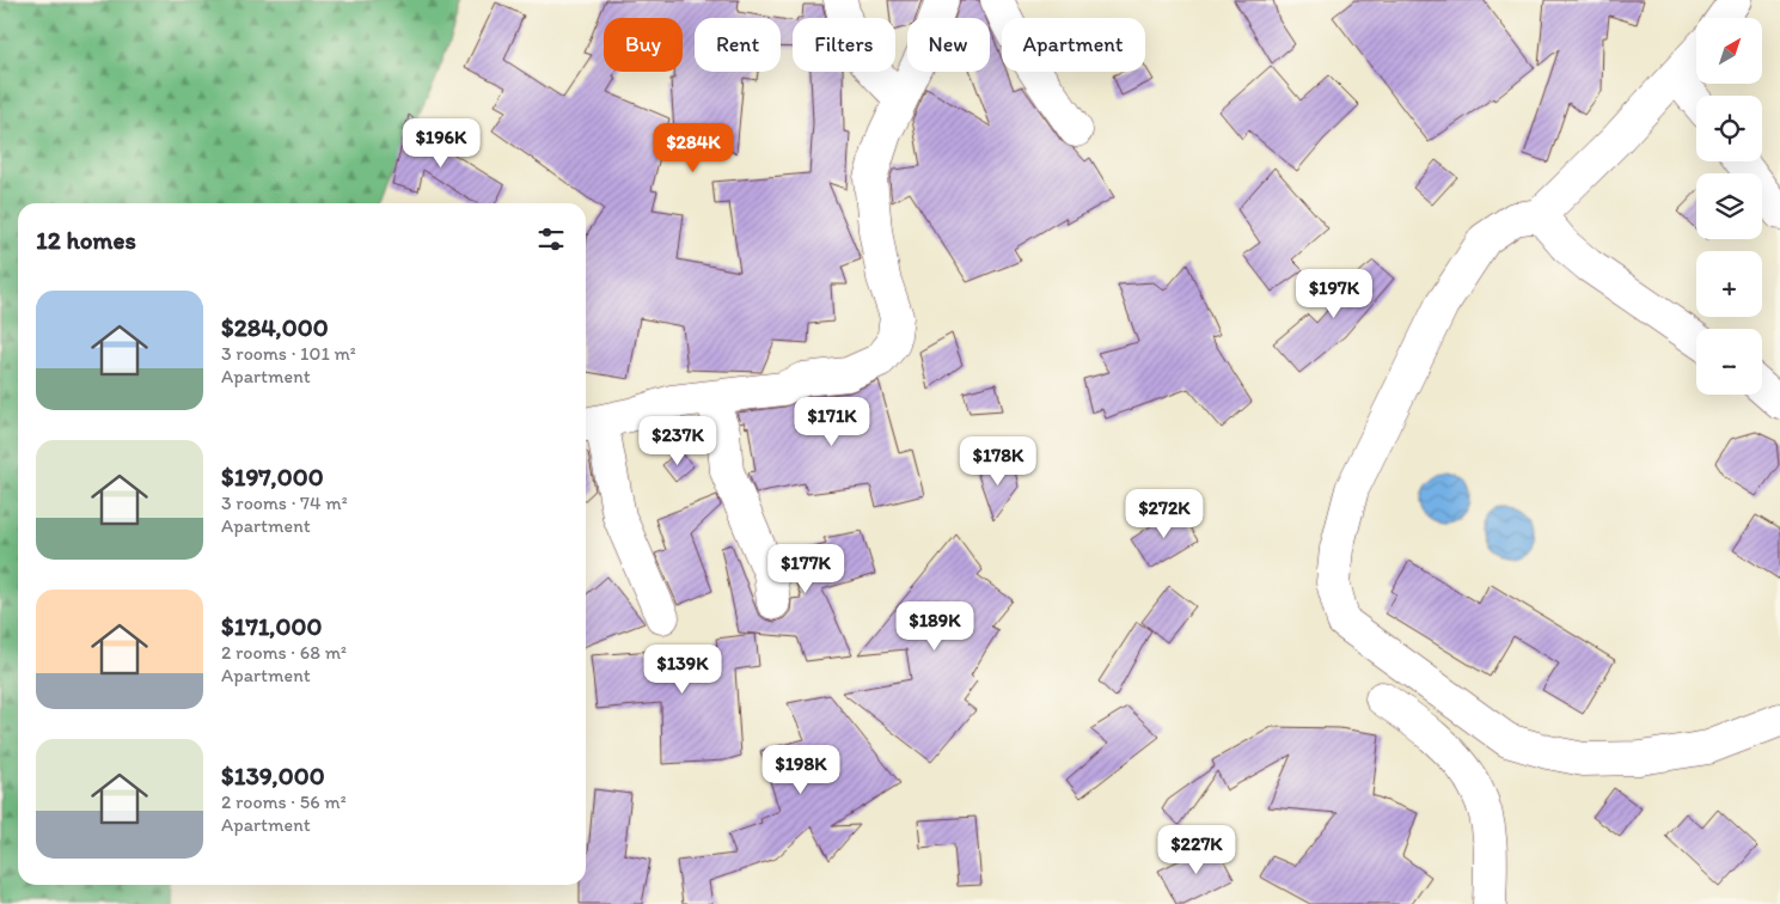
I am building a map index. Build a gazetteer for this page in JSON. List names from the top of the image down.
{
  "north": "top right",
  "page": {
    "map_buttons": ["+", "−"],
    "chip": [
      "Buy",
      "Rent",
      "Filters",
      "New",
      "Apartment"
    ],
    "price": [
      "$196K",
      "$284K",
      "$197K",
      "$171K",
      "$237K",
      "$178K",
      "$272K",
      "$177K",
      "$189K",
      "$139K",
      "$198K",
      "$227K"
    ],
    "heading": "12 homes",
    "list": [
      {
        "name": "$284,000",
        "note": "3 rooms · 101 m² · Apartment"
      },
      {
        "name": "$197,000",
        "note": "3 rooms · 74 m² · Apartment"
      },
      {
        "name": "$171,000",
        "note": "2 rooms · 68 m² · Apartment"
      },
      {
        "name": "$139,000",
        "note": "2 rooms · 56 m² · Apartment"
      }
    ]
  }
}
